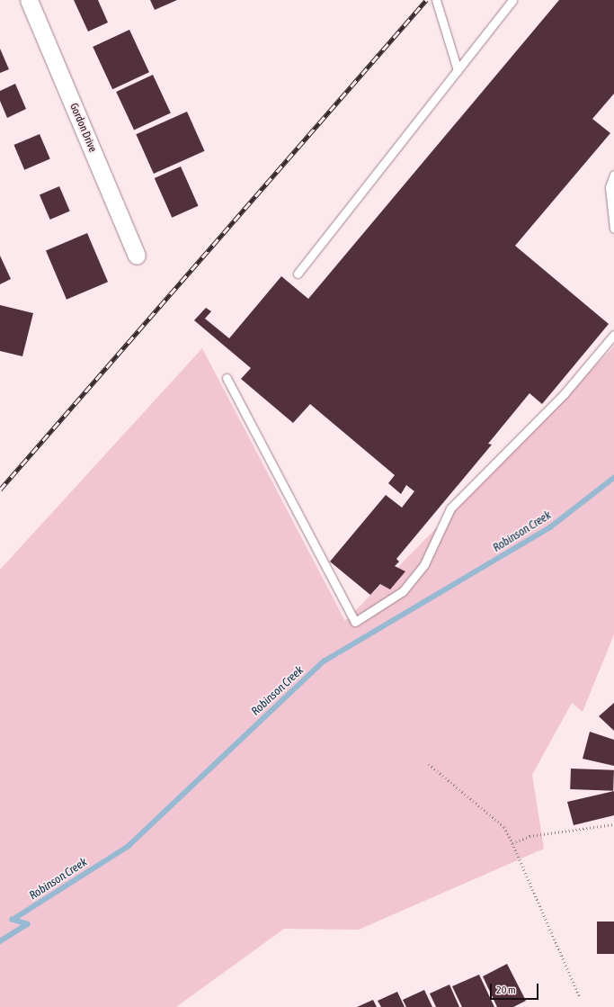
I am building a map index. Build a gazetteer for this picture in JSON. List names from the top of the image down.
{
  "streets": {
    "street": ["Gordon Drive"]
  },
  "water": ["Robinson Creek"],
  "scale_bar": "20 m"
}
